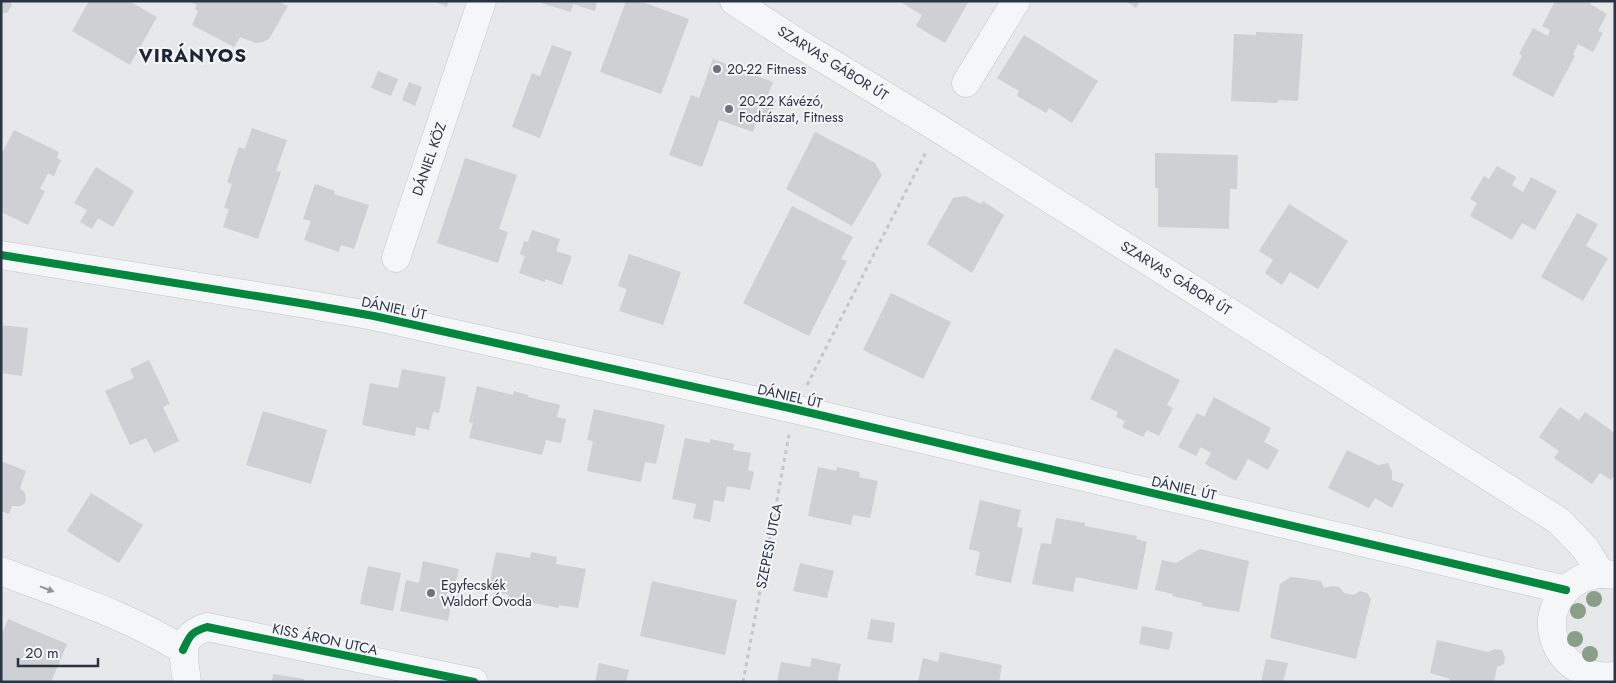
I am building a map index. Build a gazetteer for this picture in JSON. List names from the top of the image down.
{
  "streets": {
    "street": [
      "SZARVAS GÁBOR ÚT",
      "DÁNIEL KÖZ",
      "DÁNIEL ÚT",
      "KISS ÁRON UTCA"
    ],
    "path": ["SZEPESI UTCA"]
  },
  "crossings": [
    ["DÁNIEL ÚT", "SZEPESI UTCA"]
  ],
  "districts": ["VIRÁNYOS"],
  "places": ["20-22 Fitness", "20-22 Kávézó, Fodrászat, Fitness", "Egyfecskék Waldorf Óvoda"],
  "scale_bar": "20 m"
}
